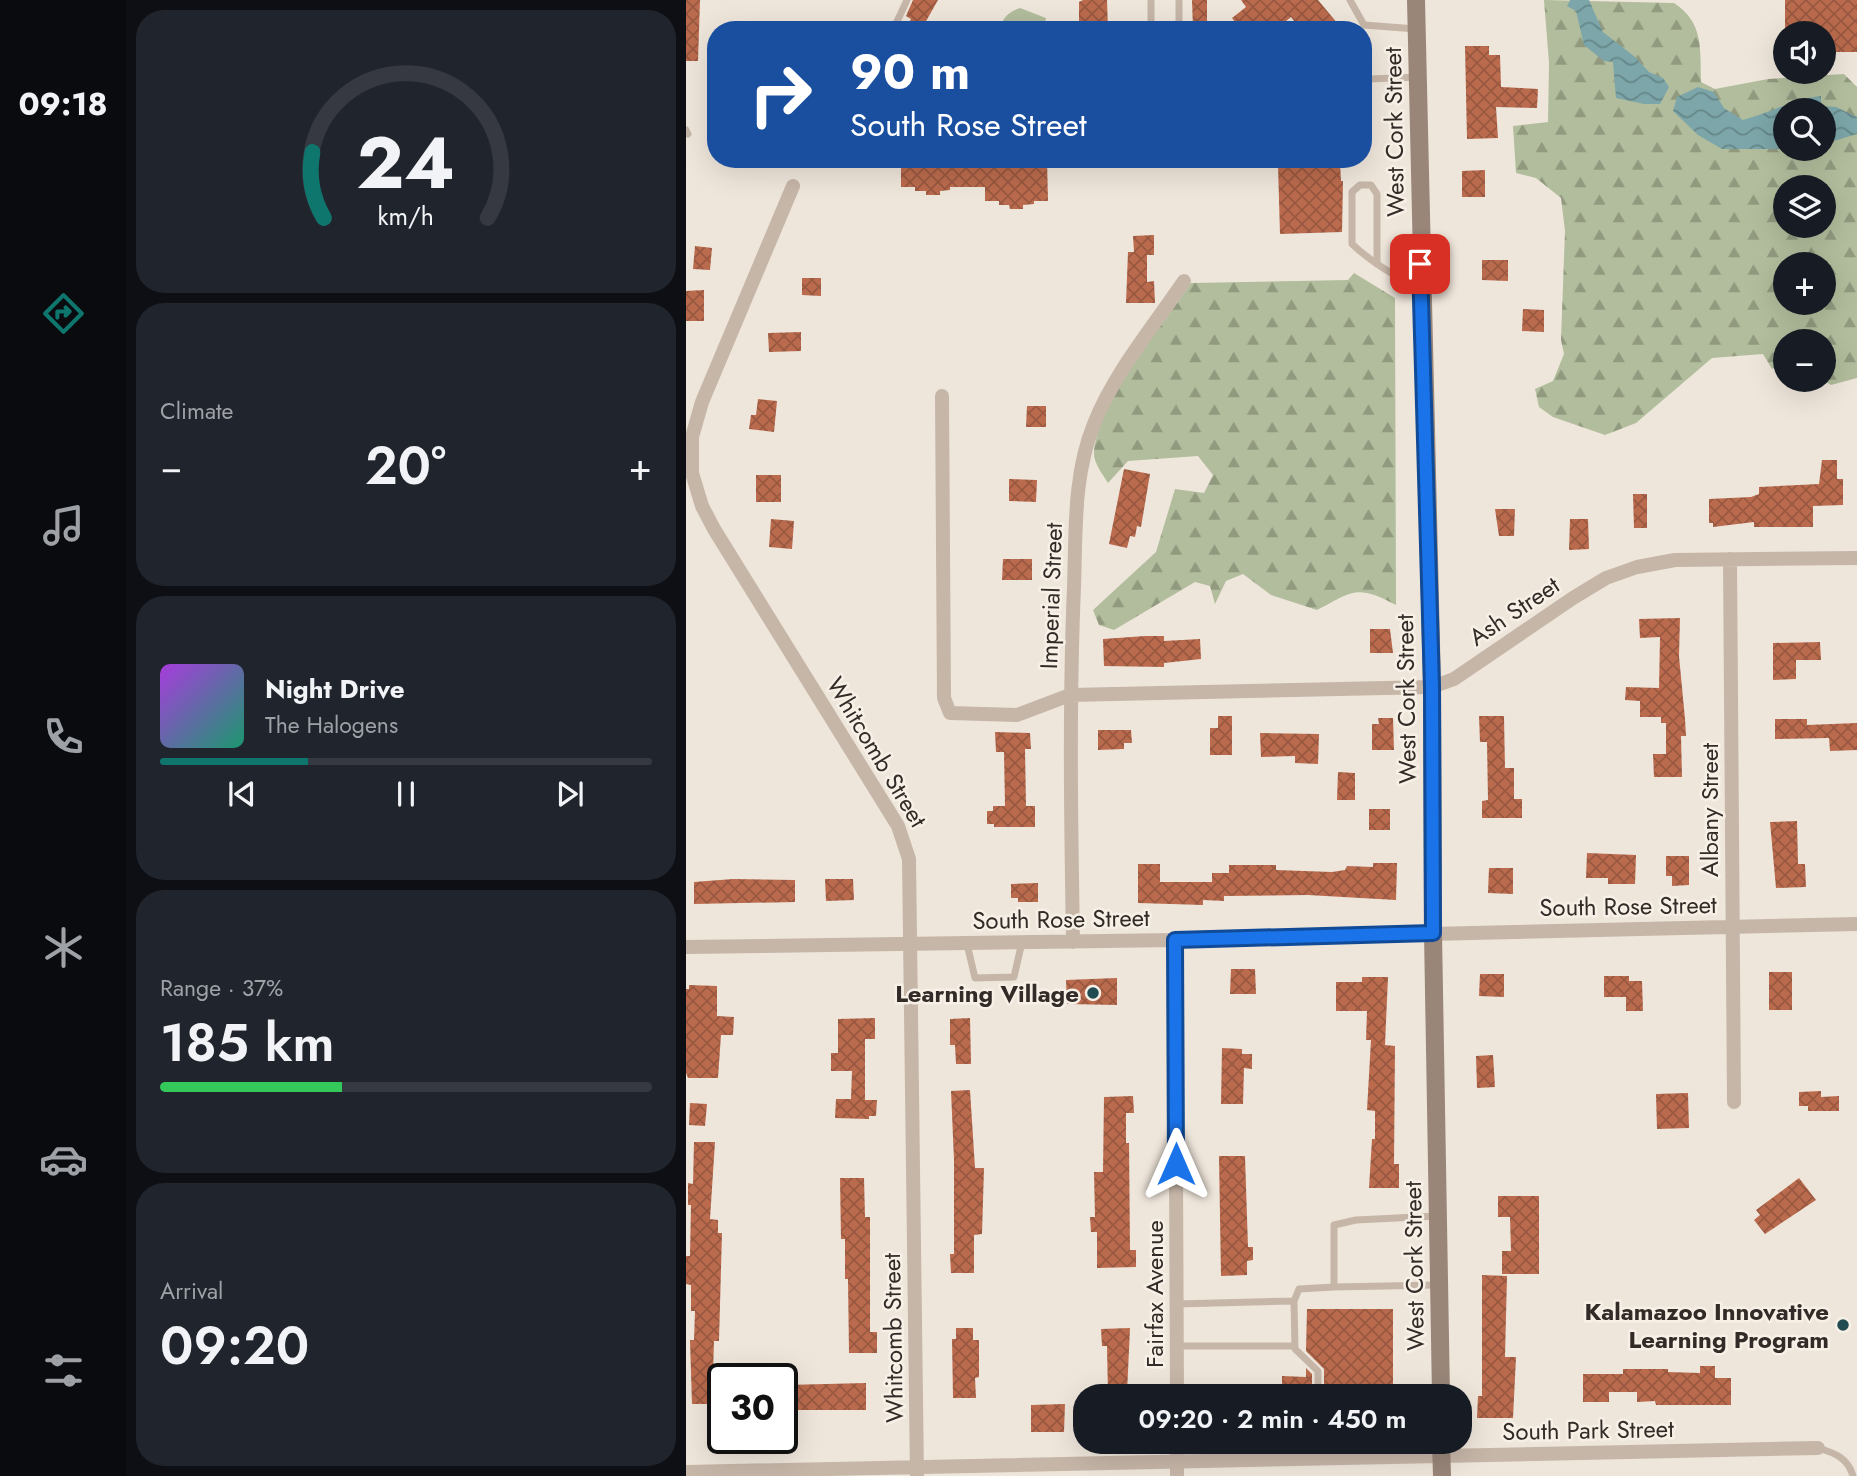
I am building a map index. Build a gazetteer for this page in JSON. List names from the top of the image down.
{
  "streets": {
    "street": [
      "West Cork Street",
      "Imperial Street",
      "Ash Street",
      "Whitcomb Street",
      "Albany Street",
      "South Rose Street",
      "Fairfax Avenue",
      "South Park Street"
    ]
  },
  "crossings": [
    ["West Cork Street", "Ash Street"],
    ["West Cork Street", "South Rose Street"],
    ["Imperial Street", "Ash Street"],
    ["Imperial Street", "South Rose Street"],
    ["Ash Street", "Albany Street"],
    ["Whitcomb Street", "South Rose Street"],
    ["Whitcomb Street", "South Park Street"],
    ["Albany Street", "South Rose Street"],
    ["South Rose Street", "Fairfax Avenue"]
  ],
  "places": ["Learning Village", "Kalamazoo Innovative Learning Program"],
  "page": {
    "tabs": "09:18",
    "map_buttons": ["+", "−"],
    "turn": ["90 m", "South Rose Street"],
    "tile": [
      "Climate",
      ["Range · 37%", "185 km"],
      ["Arrival", "09:20"]
    ],
    "heat": ["−", "20°", "+"],
    "song": ["Night Drive", "The Halogens"],
    "limit": "30",
    "trip": "09:20 · 2 min · 450 m",
    "gauge": ["24", "km/h"]
  }
}
